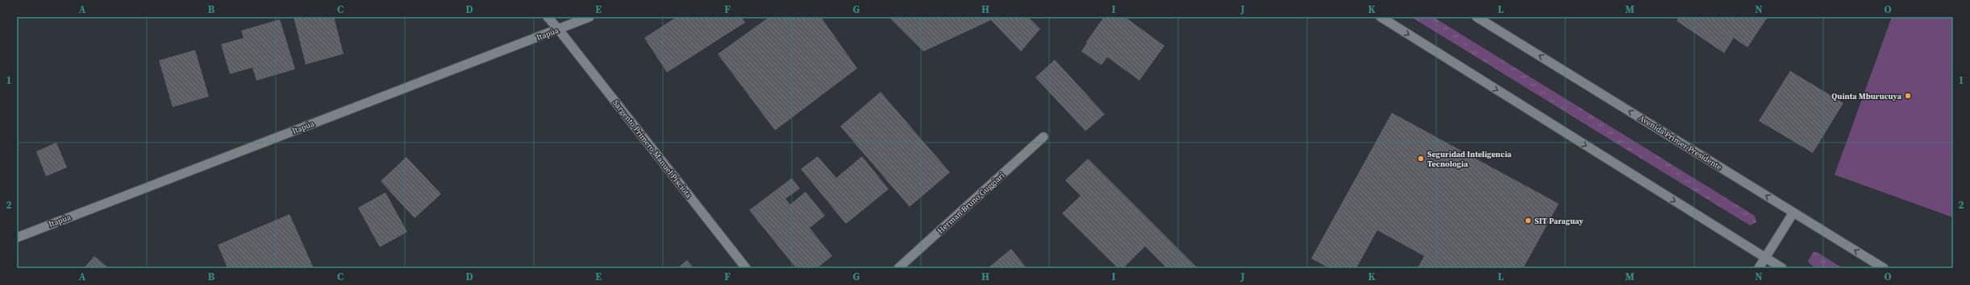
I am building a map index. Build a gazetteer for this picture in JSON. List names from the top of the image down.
{
  "streets": {
    "street": [
      "Itapúa",
      "Avenida Primer Presidente",
      "Sargento Primero Manuel Pisciota",
      "Herman Bruno Guggiari"
    ]
  },
  "crossings": [
    ["Itapúa", "Sargento Primero Manuel Pisciota"]
  ],
  "places": ["Quinta Mburucuya", "Seguridad Inteligencia Tecnologia", "SIT Paraguay"],
  "grid": {
    "columns": [
      "A",
      "B",
      "C",
      "D",
      "E",
      "F",
      "G",
      "H",
      "I",
      "J",
      "K",
      "L",
      "M",
      "N",
      "O"
    ],
    "rows": ["1", "2"]
  }
}
